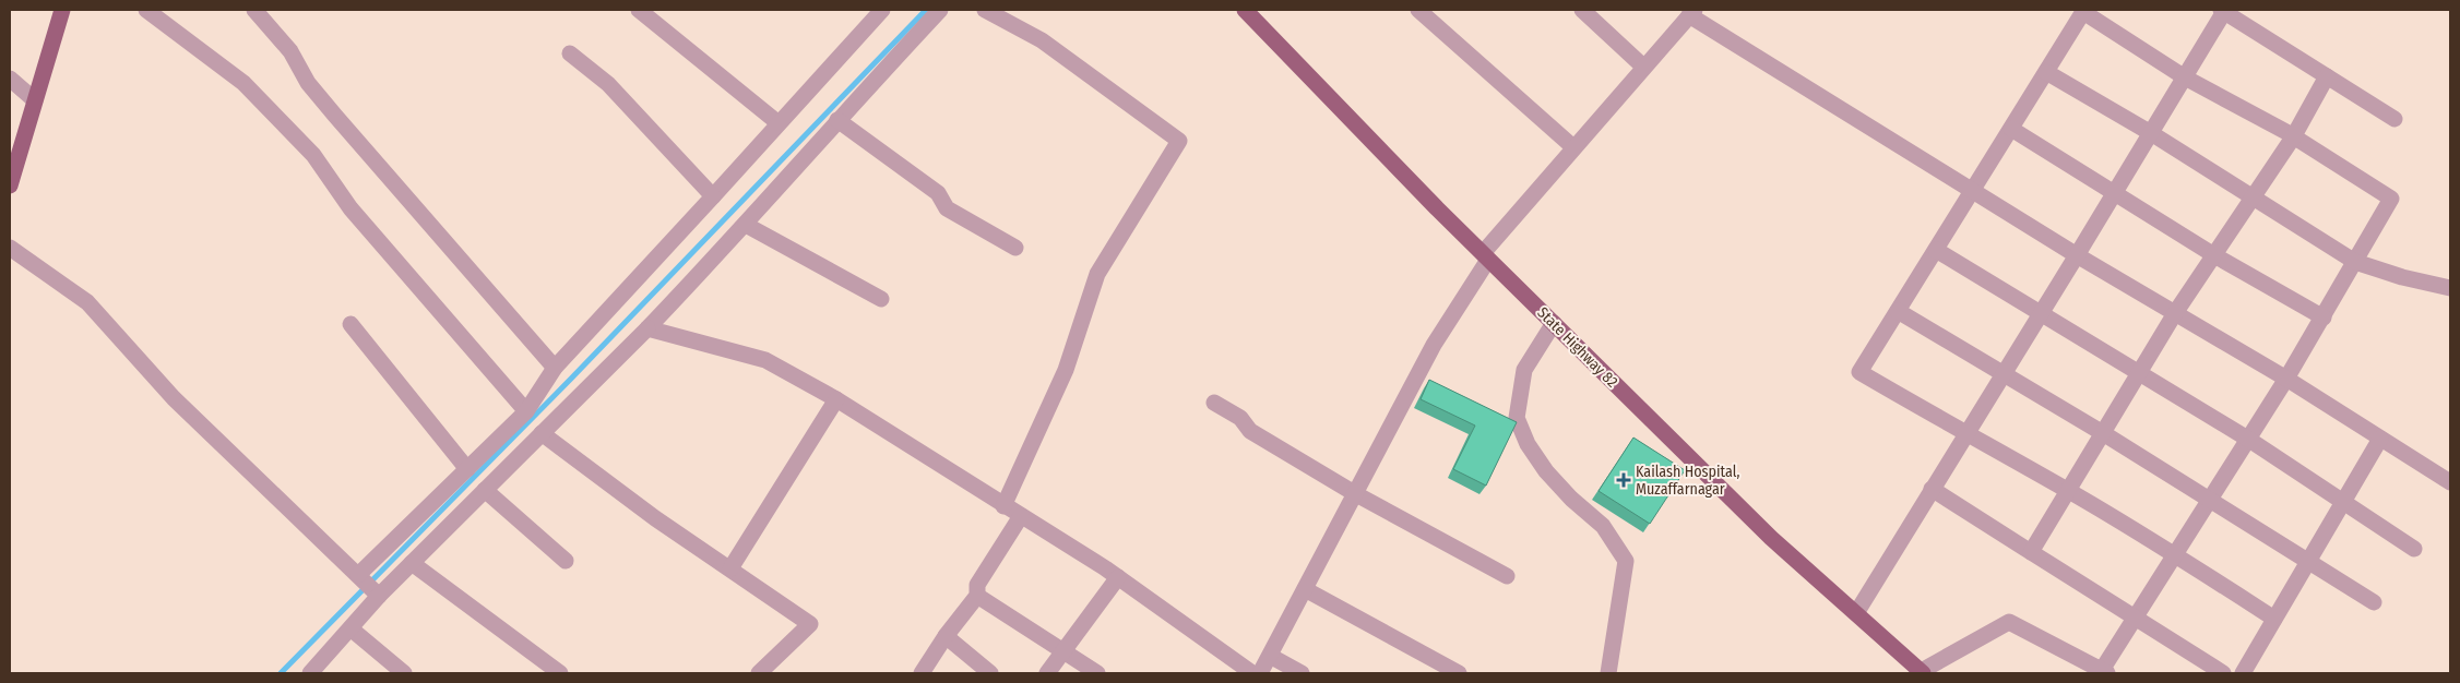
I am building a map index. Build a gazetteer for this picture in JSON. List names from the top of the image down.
{
  "streets": {
    "main road": ["State Highway 82"]
  },
  "places": {
    "health": ["Kailash Hospital, Muzaffarnagar"]
  }
}
